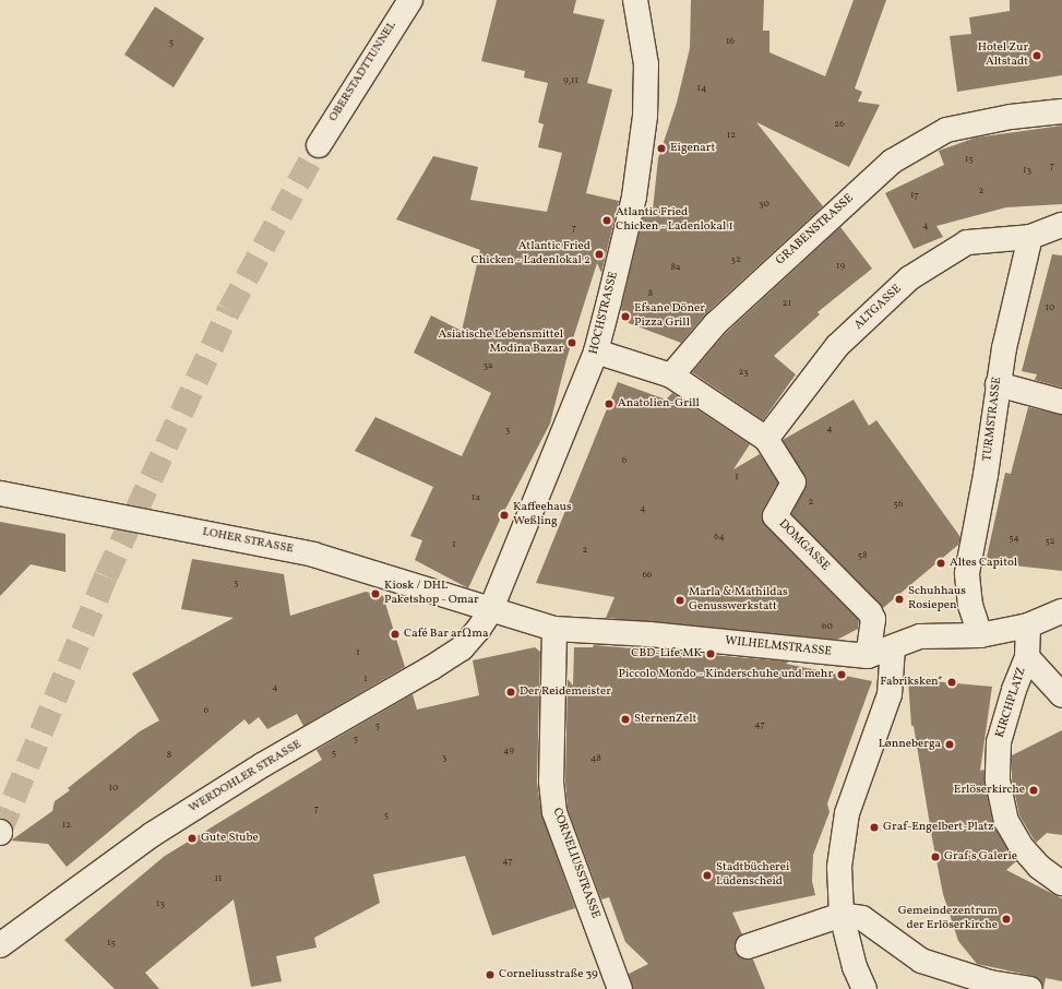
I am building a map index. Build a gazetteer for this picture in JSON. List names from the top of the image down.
{
  "streets": {
    "street": [
      "OBERSTADTTUNNEL",
      "GRABENSTRASSE",
      "ALTGASSE",
      "HOCHSTRASSE",
      "TURMSTRASSE",
      "LOHER STRASSE",
      "DOMGASSE",
      "WILHELMSTRASSE",
      "KIRCHPLATZ",
      "WERDOHLER STRASSE",
      "CORNELIUSSTRASSE"
    ]
  },
  "crossings": [
    ["GRABENSTRASSE", "DOMGASSE"],
    ["ALTGASSE", "TURMSTRASSE"],
    ["ALTGASSE", "DOMGASSE"],
    ["HOCHSTRASSE", "LOHER STRASSE"],
    ["HOCHSTRASSE", "WILHELMSTRASSE"],
    ["HOCHSTRASSE", "WERDOHLER STRASSE"],
    ["TURMSTRASSE", "WILHELMSTRASSE"],
    ["LOHER STRASSE", "WILHELMSTRASSE"],
    ["LOHER STRASSE", "WERDOHLER STRASSE"],
    ["DOMGASSE", "WILHELMSTRASSE"],
    ["WILHELMSTRASSE", "KIRCHPLATZ"],
    ["WILHELMSTRASSE", "WERDOHLER STRASSE"],
    ["WILHELMSTRASSE", "CORNELIUSSTRASSE"]
  ],
  "places": [
    "Hotel Zur Altstadt",
    "Eigenart",
    "Atlantic Fried Chicken - Ladenlokal 1",
    "Atlantic Fried Chicken - Ladenlokal 2",
    "Efsane Döner Pizza Grill",
    "Asiatische Lebensmittel Modina Bazar",
    "Anatolien-Grill",
    "Kaffeehaus Weßling",
    "Altes Capitol",
    "Kiosk / DHL Paketshop - Omar",
    "Schuhhaus Rosiepen",
    "Marla & Mathildas Genusswerkstatt",
    "Café Bar arΩma",
    "CBD-Life MK",
    "Piccolo Mondo - Kinderschuhe und mehr",
    "Fabriksken*",
    "Der Reidemeister",
    "SternenZelt",
    "Lønneberga",
    "Erlöserkirche",
    "Graf-Engelbert-Platz",
    "Gute Stube",
    "Graf's Galerie",
    "Stadtbücherei Lüdenscheid",
    "Gemeindezentrum der Erlöserkirche",
    "Corneliusstraße 39"
  ],
  "house_numbers": [
    "16",
    "5",
    "9,11",
    "14",
    "26",
    "12",
    "15",
    "7",
    "13",
    "2",
    "17",
    "30",
    "4",
    "7",
    "32",
    "19",
    "8a",
    "8",
    "21",
    "10",
    "3a",
    "23",
    "4",
    "3",
    "6",
    "1",
    "1a",
    "2",
    "56",
    "4",
    "64",
    "54",
    "52",
    "1",
    "2",
    "58",
    "66",
    "3",
    "60",
    "1",
    "1",
    "4",
    "6",
    "47",
    "5",
    "5",
    "49",
    "5",
    "8",
    "3",
    "48",
    "10",
    "7",
    "5",
    "12",
    "47",
    "11",
    "13",
    "15"
  ]
}
